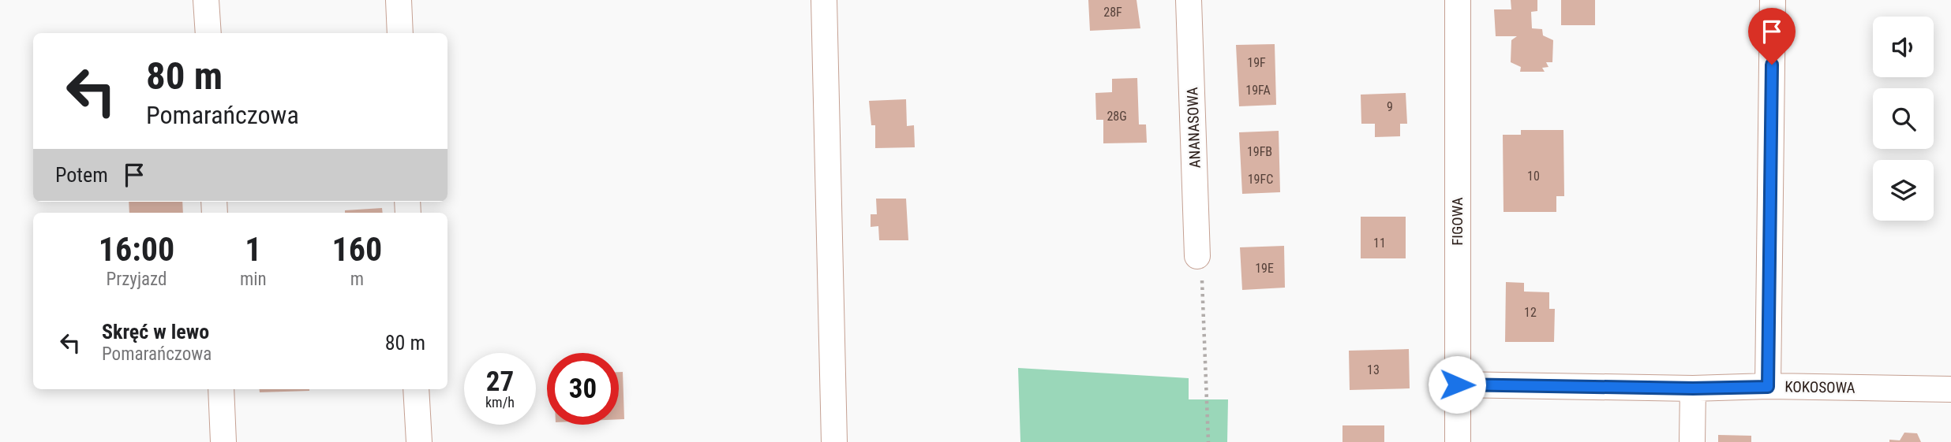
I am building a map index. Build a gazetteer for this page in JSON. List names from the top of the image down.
{
  "streets": {
    "street": ["ANANASOWA", "FIGOWA", "KOKOSOWA"]
  },
  "crossings": [
    ["FIGOWA", "KOKOSOWA"]
  ],
  "house_numbers": [
    "28F",
    "19F",
    "19FA",
    "9",
    "28G",
    "19FB",
    "10",
    "19FC",
    "11",
    "19E",
    "12",
    "13"
  ],
  "page": {
    "turn": ["80 m", "Pomarańczowa"],
    "then": "Potem",
    "eta": [
      "16:00",
      "Przyjazd",
      "1",
      "min",
      "160",
      "m"
    ],
    "list": [
      {
        "name": "Skręć w lewo",
        "note": "Pomarańczowa",
        "value": "80 m"
      }
    ],
    "speed": "27 km/h",
    "limit": "30"
  }
}
